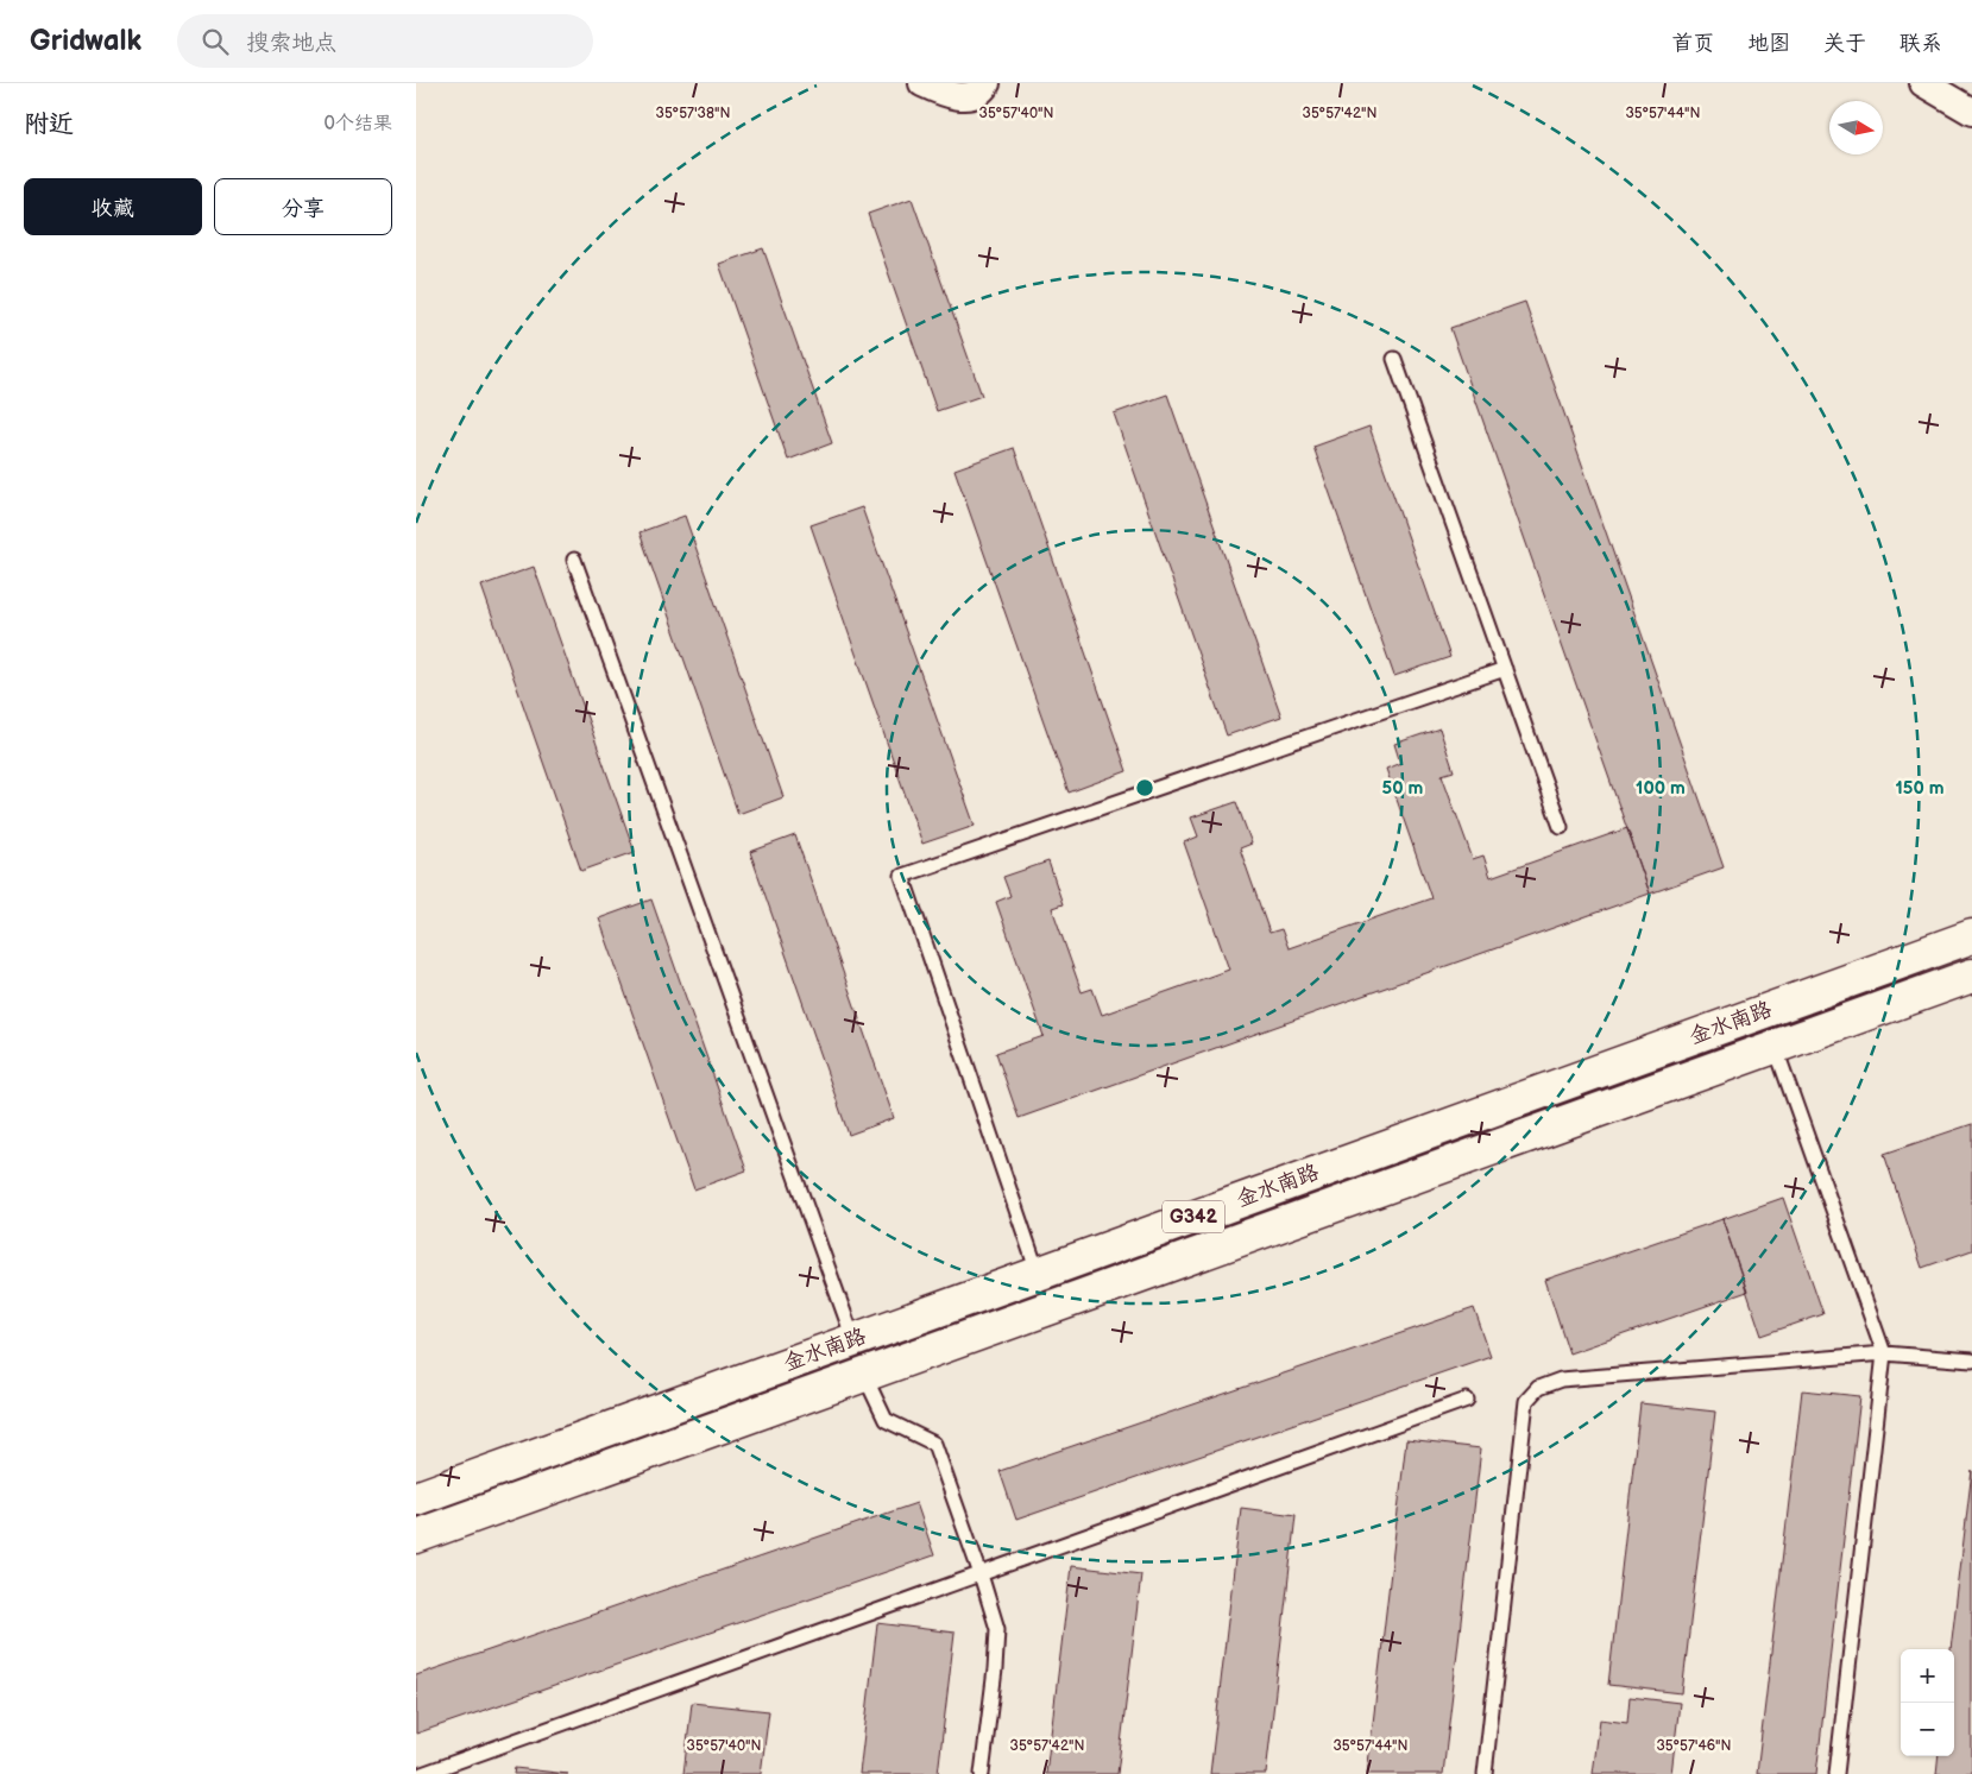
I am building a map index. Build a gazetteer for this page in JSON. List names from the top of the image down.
{
  "streets": {
    "highway": ["金水南路", "G342"]
  },
  "north": "right",
  "page": {
    "header": "Gridwalk",
    "search": "搜索地点",
    "nav": [
      "首页",
      "地图",
      "关于",
      "联系"
    ],
    "heading": ["附近", "0个结果"],
    "buttons": ["收藏", "分享"],
    "map_buttons": ["+", "−"]
  },
  "coordinates": [
    "35°57'40\"N",
    "35°57'42\"N",
    "35°57'44\"N",
    "35°57'38\"N",
    "35°57'46\"N"
  ],
  "rings": ["50 m", "100 m", "150 m"]
}
